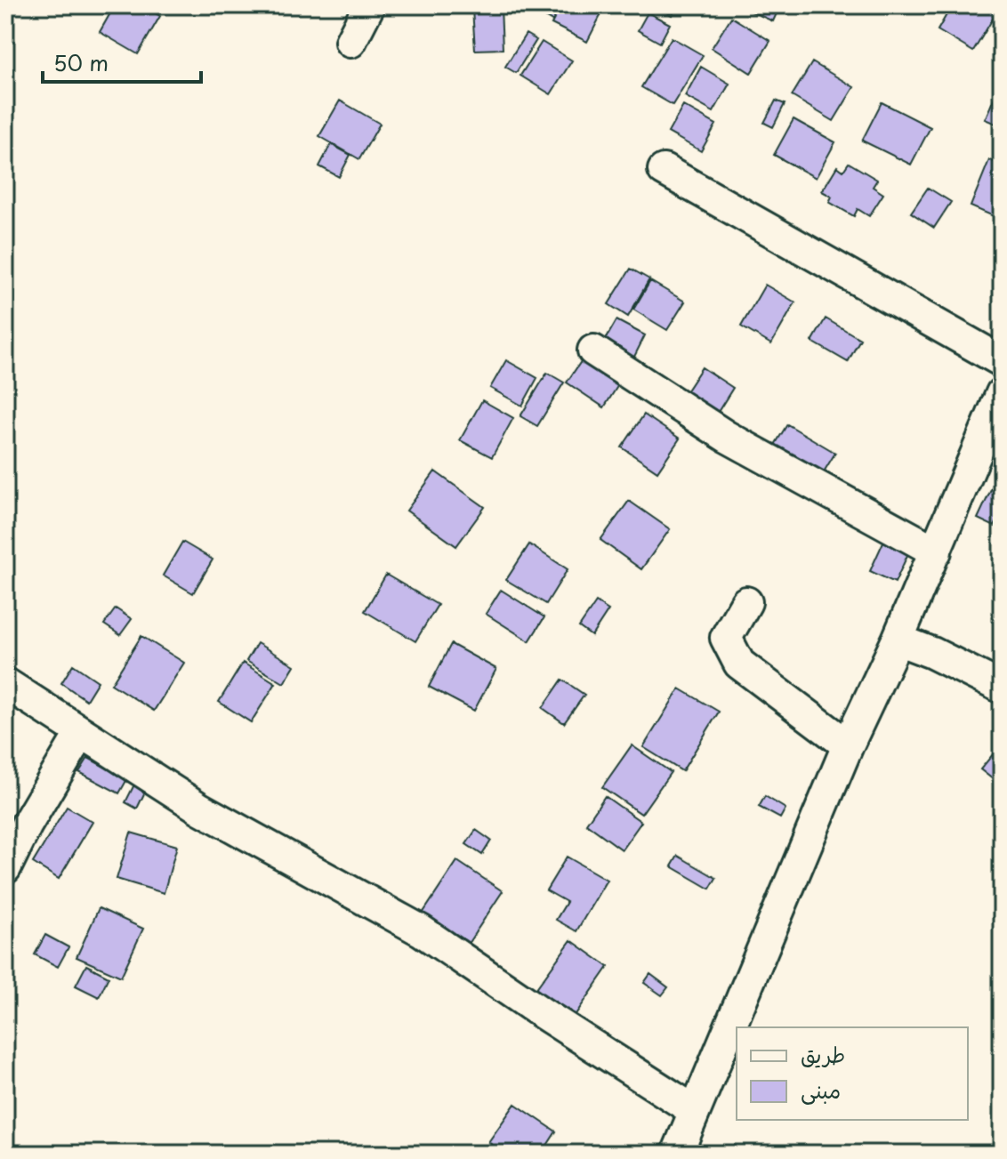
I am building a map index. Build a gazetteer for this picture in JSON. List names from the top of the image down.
{
  "legend": ["طريق", "مبنى"],
  "scale_bar": "50 m"
}
